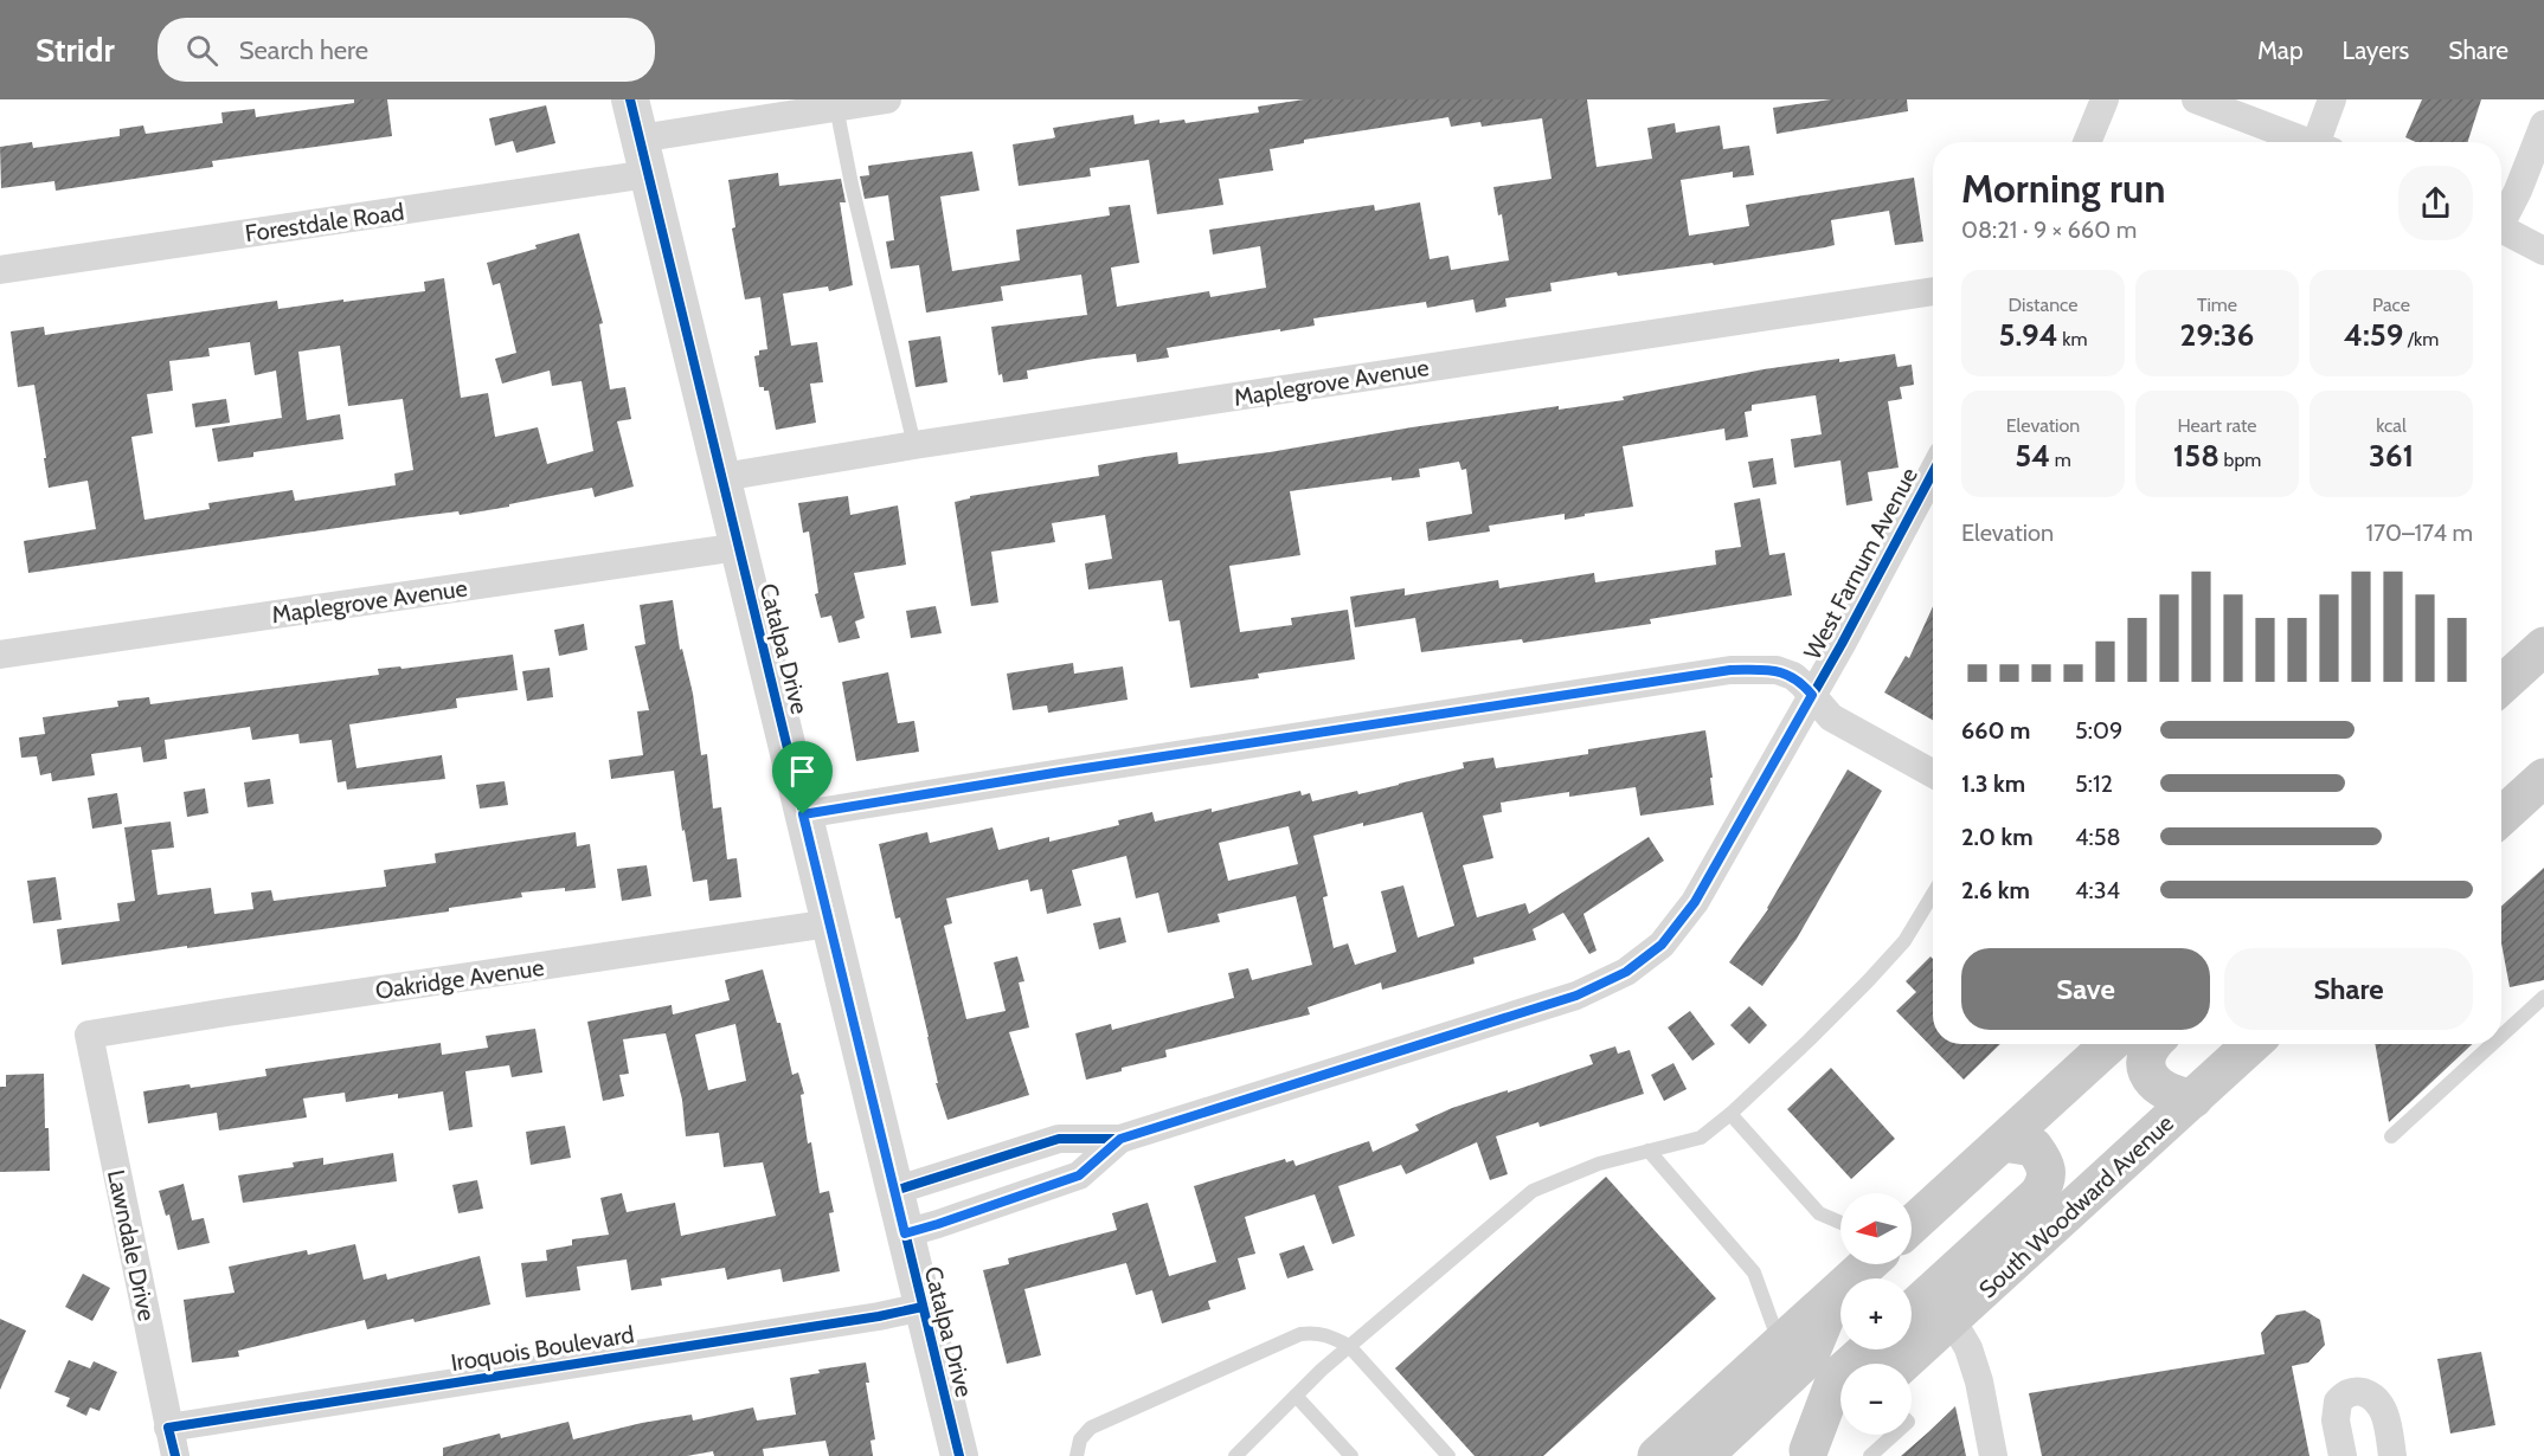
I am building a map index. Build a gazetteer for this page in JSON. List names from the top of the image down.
{
  "streets": {
    "main road": ["South Woodward Avenue"],
    "street": [
      "Forestdale Road",
      "Maplegrove Avenue",
      "West Farnum Avenue",
      "Catalpa Drive",
      "Oakridge Avenue",
      "Lawndale Drive",
      "Iroquois Boulevard"
    ]
  },
  "crossings": [
    ["Forestdale Road", "Catalpa Drive"],
    ["Maplegrove Avenue", "Catalpa Drive"],
    ["West Farnum Avenue", "Catalpa Drive"],
    ["Catalpa Drive", "Oakridge Avenue"],
    ["Catalpa Drive", "Iroquois Boulevard"],
    ["Oakridge Avenue", "Lawndale Drive"],
    ["Lawndale Drive", "Iroquois Boulevard"]
  ],
  "north": "left",
  "page": {
    "header": "Stridr",
    "search": "Search here",
    "nav": ["Map", "Layers", "Share"],
    "heading": ["Morning run", "08:21 · 9 × 660 m"],
    "stats": [
      ["Distance", "5.94 km"],
      ["Time", "29:36"],
      ["Pace", "4:59 /km"],
      ["Elevation", "54 m"],
      ["Heart rate", "158 bpm"],
      ["kcal", "361"]
    ],
    "chart": ["Elevation", "170–174 m"],
    "list": [
      {
        "name": "660 m",
        "note": "5:09"
      },
      {
        "name": "1.3 km",
        "note": "5:12"
      },
      {
        "name": "2.0 km",
        "note": "4:58"
      },
      {
        "name": "2.6 km",
        "note": "4:34"
      }
    ],
    "buttons": ["Save", "Share"],
    "map_buttons": ["+", "−"]
  }
}
